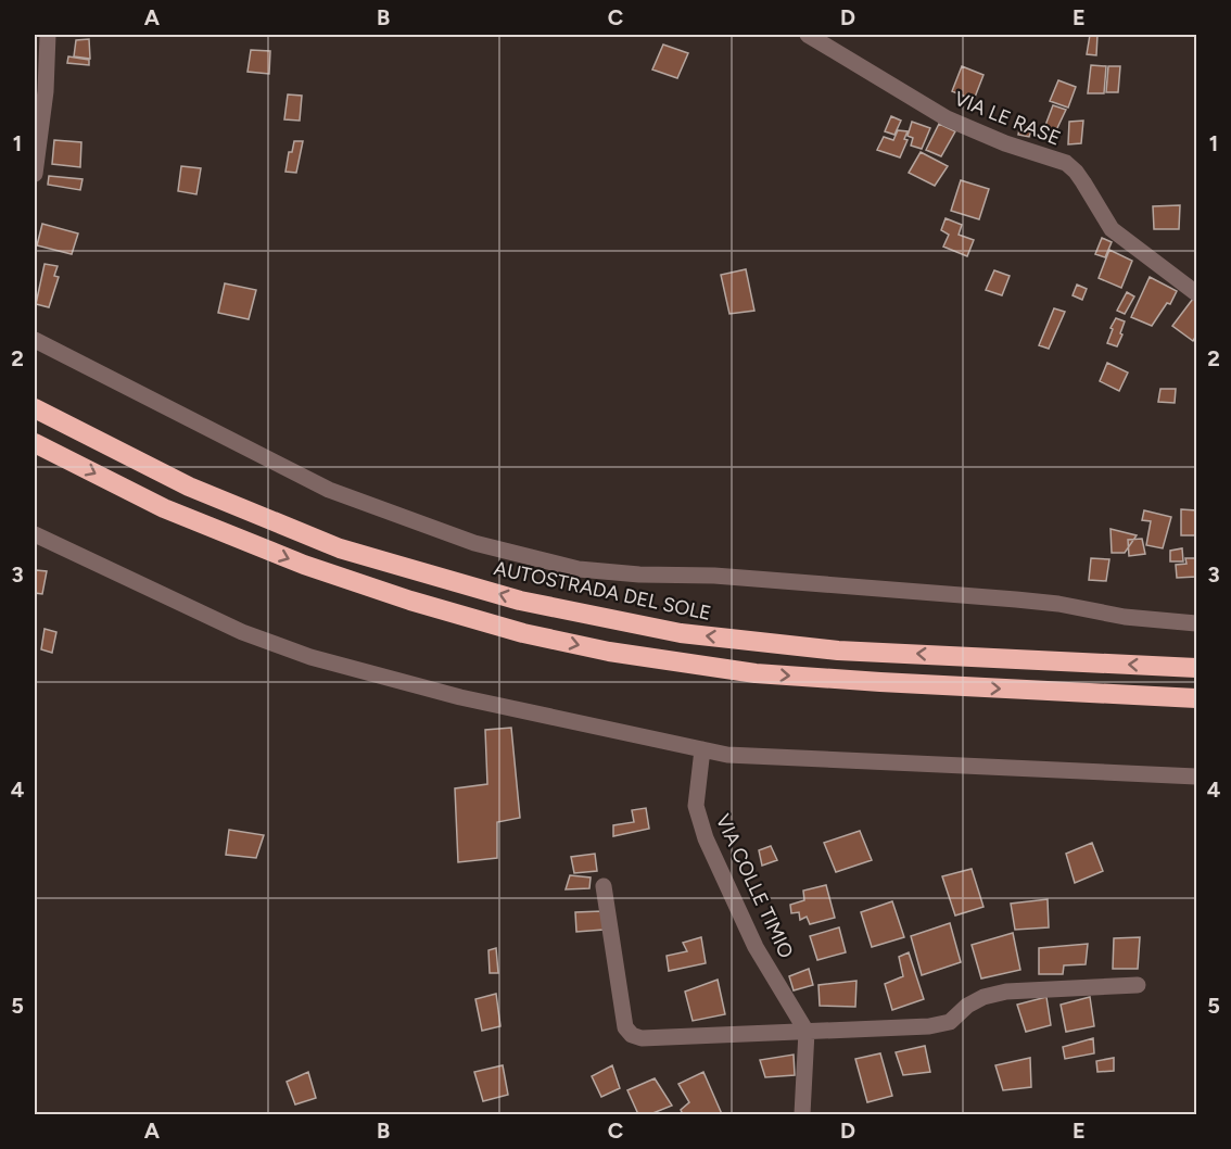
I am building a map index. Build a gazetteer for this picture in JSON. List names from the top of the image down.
{
  "streets": {
    "highway": ["AUTOSTRADA DEL SOLE"],
    "street": ["VIA LE RASE", "VIA COLLE TIMIO"]
  },
  "grid": {
    "columns": [
      "A",
      "B",
      "C",
      "D",
      "E"
    ],
    "rows": [
      "1",
      "2",
      "3",
      "4",
      "5"
    ]
  }
}
